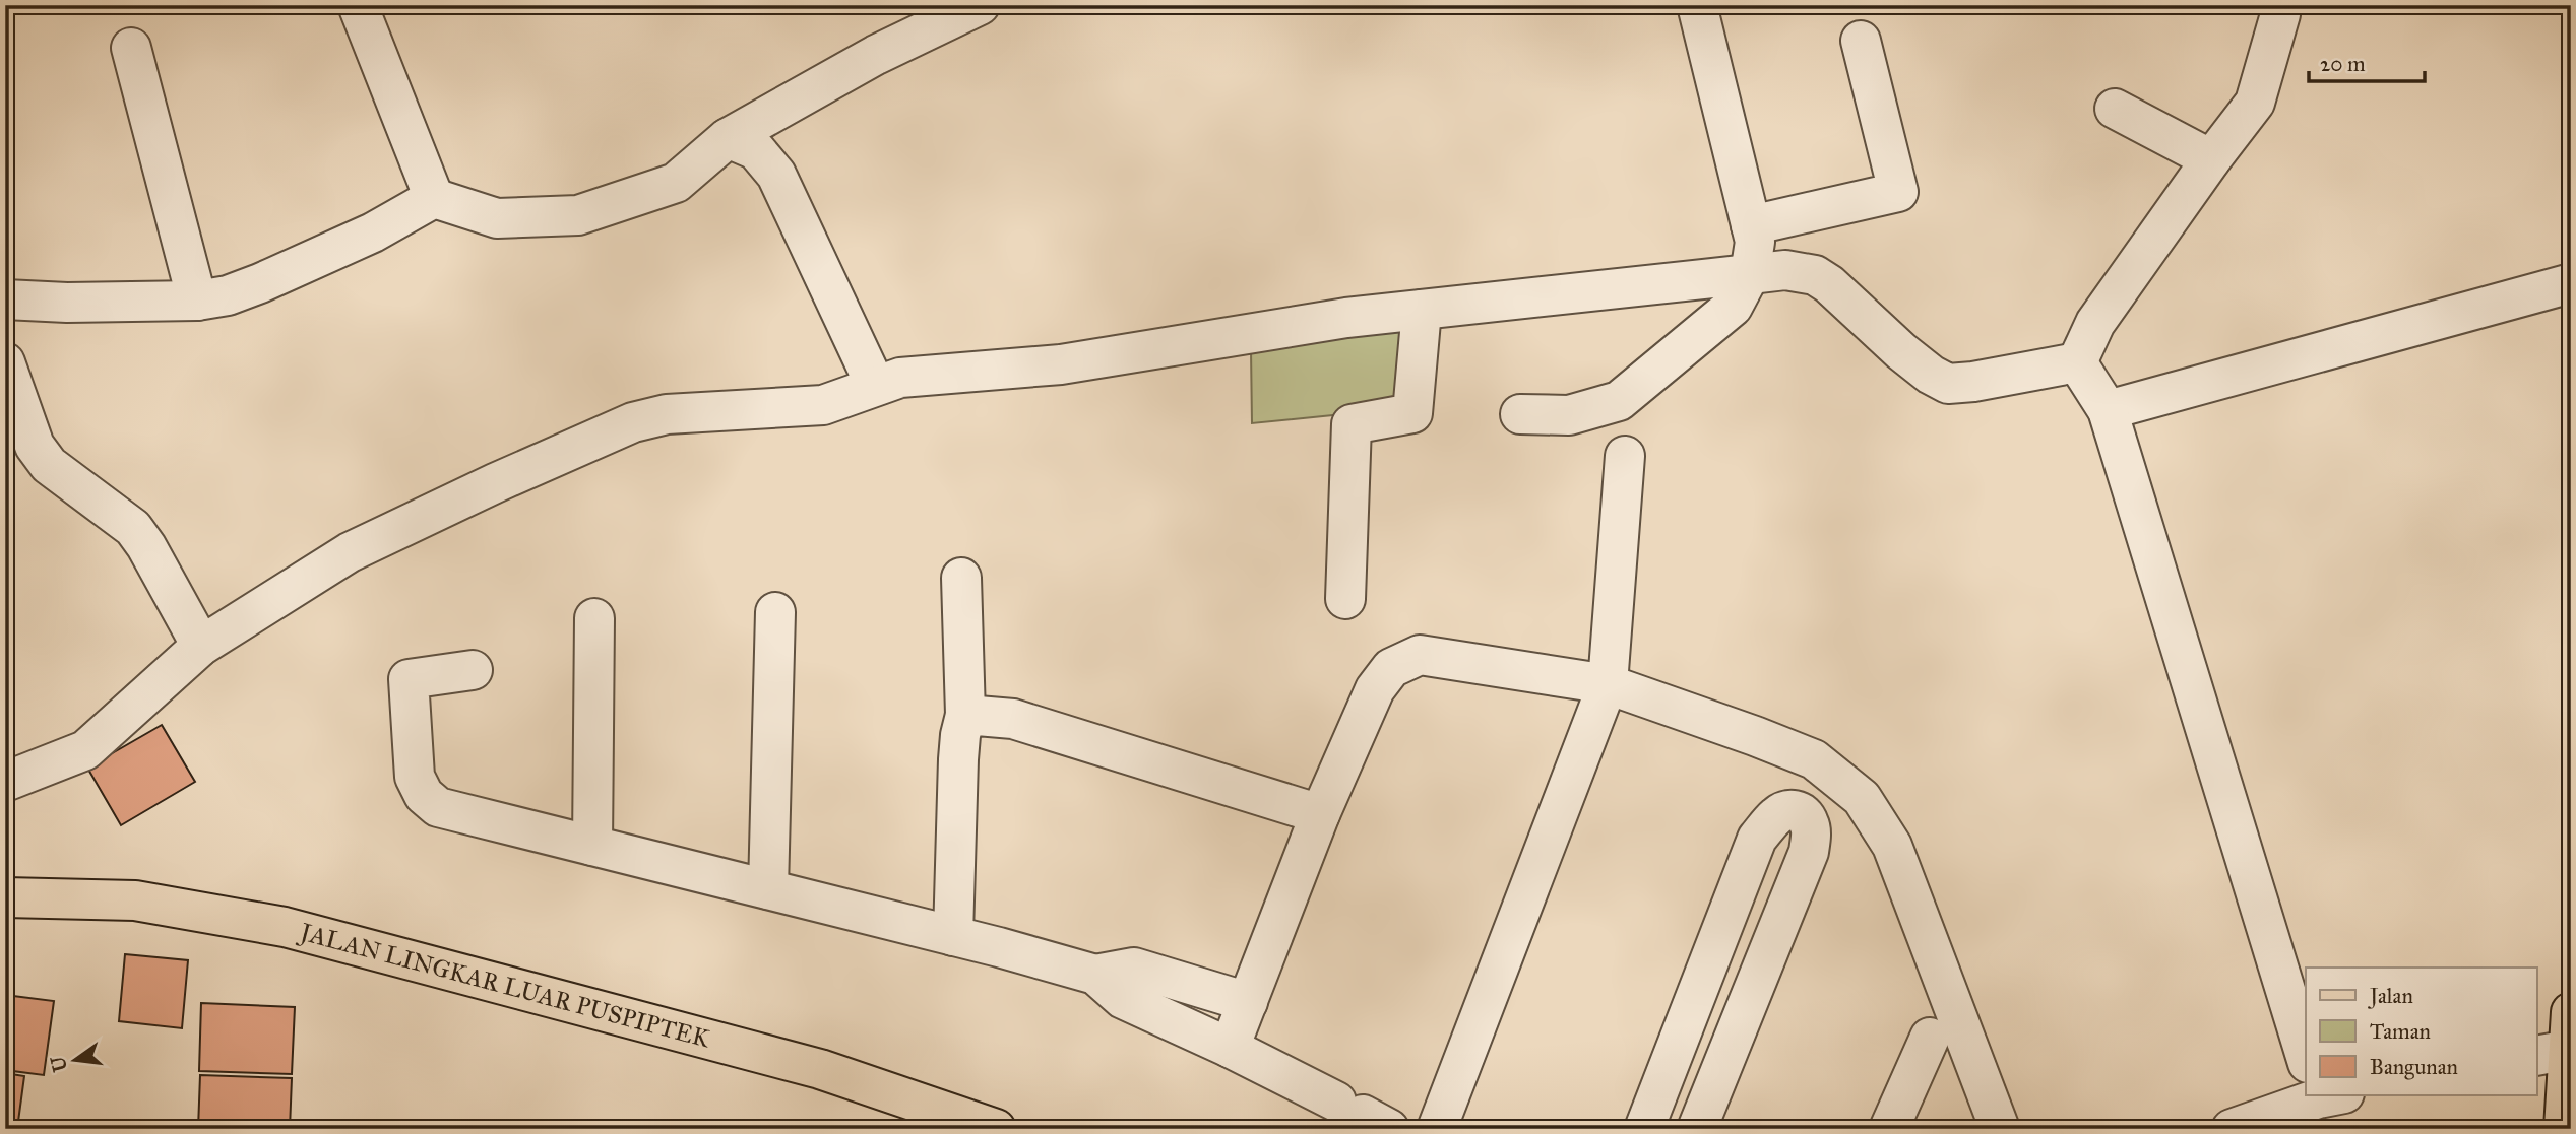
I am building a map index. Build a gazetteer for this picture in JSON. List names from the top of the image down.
{
  "streets": {
    "main road": ["JALAN LINGKAR LUAR PUSPIPTEK"]
  },
  "legend": ["Jalan", "Taman", "Bangunan"],
  "scale_bar": "20 m",
  "north": "left"
}
